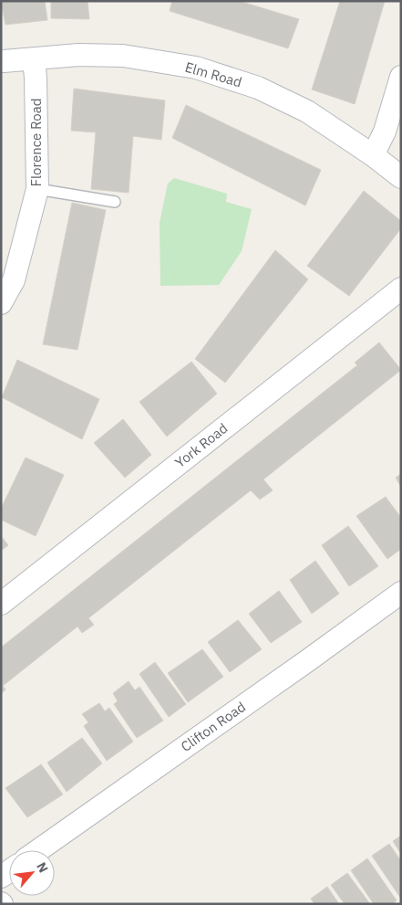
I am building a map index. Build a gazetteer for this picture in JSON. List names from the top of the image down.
{
  "streets": {
    "street": [
      "Elm Road",
      "Florence Road",
      "York Road",
      "Clifton Road"
    ]
  },
  "crossings": [
    ["Elm Road", "Florence Road"]
  ],
  "north": "top right"
}
